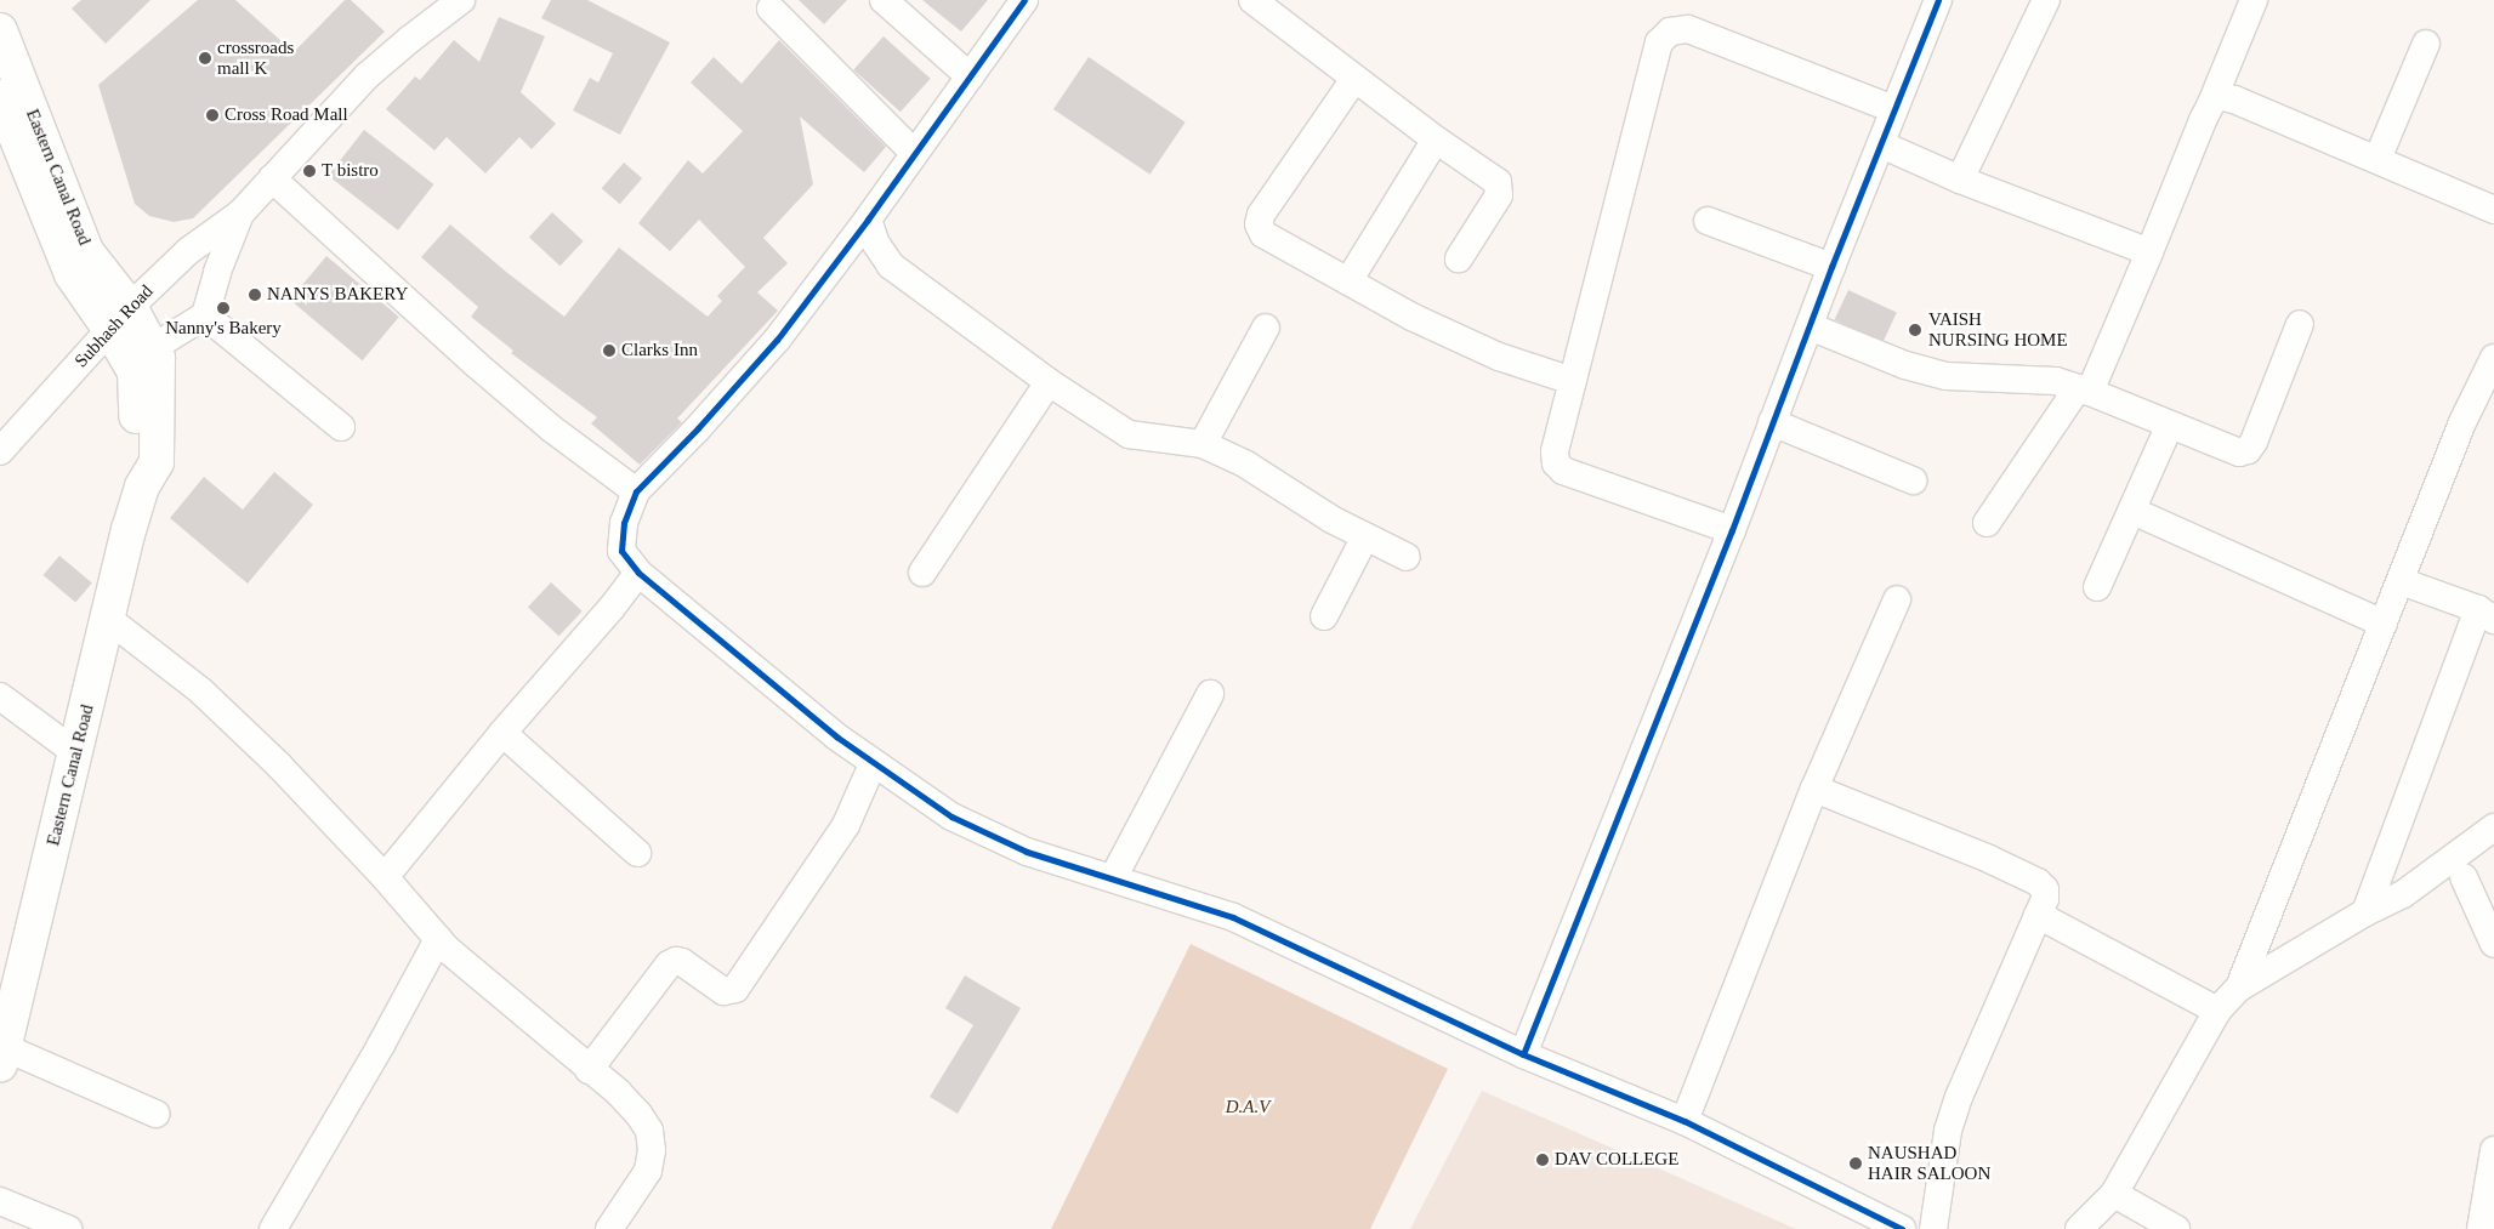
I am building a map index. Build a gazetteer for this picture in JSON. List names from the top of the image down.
{
  "streets": {
    "main road": ["Eastern Canal Road"],
    "street": ["Subhash Road"]
  },
  "crossings": [
    ["Eastern Canal Road", "Subhash Road"]
  ],
  "parks": ["D.A.V"],
  "places": [
    "crossroads mall K",
    "Cross Road Mall",
    "T bistro",
    "NANYS BAKERY",
    "Nanny's Bakery",
    "VAISH NURSING HOME",
    "Clarks Inn",
    "DAV COLLEGE",
    "NAUSHAD HAIR SALOON"
  ]
}
